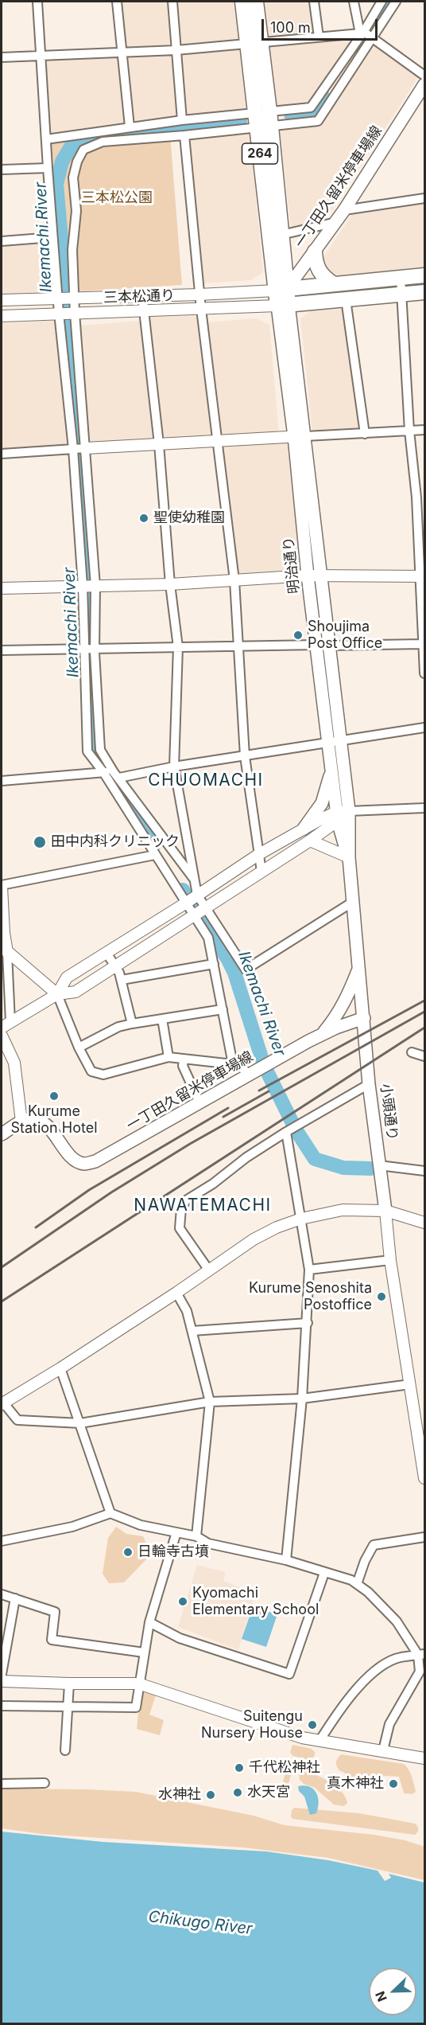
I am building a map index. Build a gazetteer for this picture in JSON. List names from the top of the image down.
{
  "streets": {
    "highway": ["264"],
    "main road": ["一丁田久留米停車場線", "明治通り", "小頭通り"],
    "street": ["三本松通り"]
  },
  "crossings": [
    ["264", "一丁田久留米停車場線"],
    ["264", "三本松通り"],
    ["264", "明治通り"],
    ["一丁田久留米停車場線", "三本松通り"],
    ["一丁田久留米停車場線", "小頭通り"],
    ["三本松通り", "明治通り"]
  ],
  "districts": ["CHUOMACHI", "NAWATEMACHI"],
  "water": ["Ikemachi River", "Chikugo River"],
  "parks": ["三本松公園"],
  "places": [
    "聖使幼稚園",
    "Shoujima Post Office",
    "田中内科クリニック",
    "Kurume Station Hotel",
    "Kurume Senoshita Postoffice",
    "日輪寺古墳",
    "Kyomachi Elementary School",
    "Suitengu Nursery House",
    "千代松神社",
    "真木神社",
    "水天宮",
    "水神社"
  ],
  "scale_bar": "100 m",
  "north": "bottom left"
}
